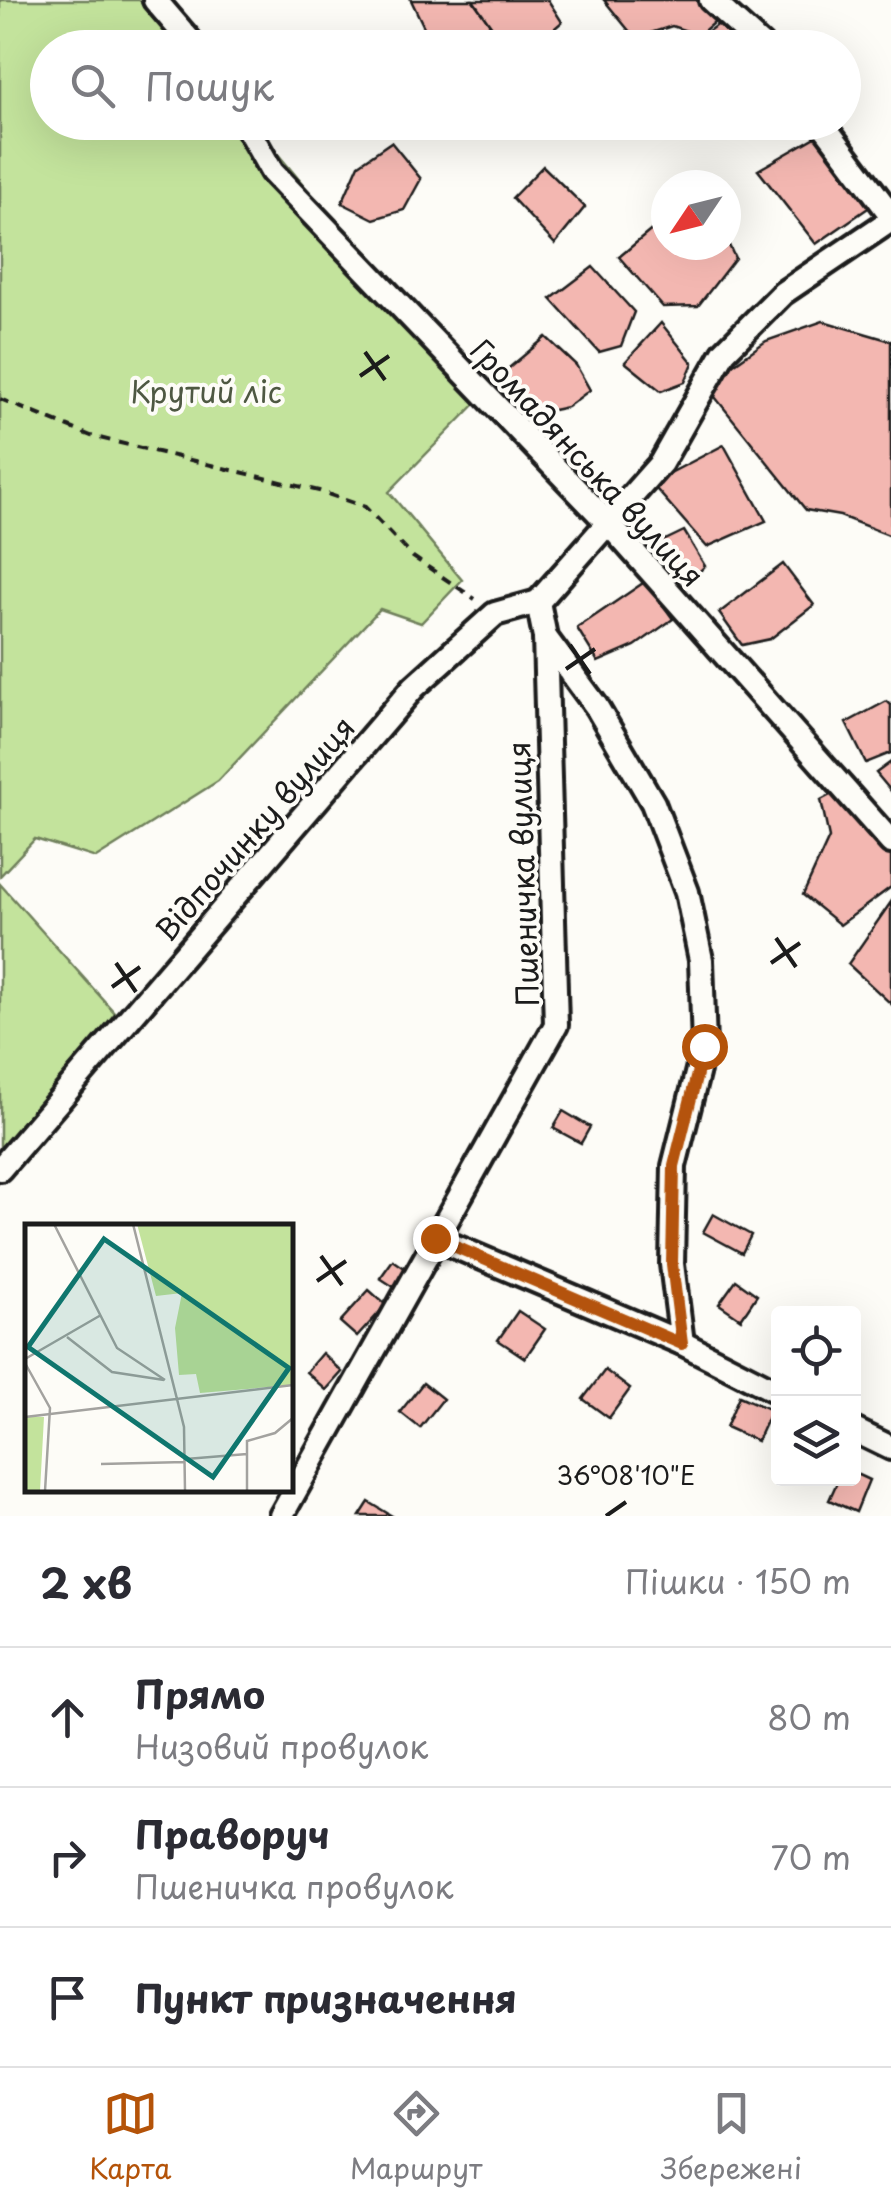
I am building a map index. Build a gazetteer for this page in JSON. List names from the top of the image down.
{
  "streets": {
    "street": ["Громадянська вулиця", "Відпочинку вулиця", "Пшеничка вулиця"]
  },
  "crossings": [
    ["Відпочинку вулиця", "Пшеничка вулиця"]
  ],
  "parks": ["Крутий ліс"],
  "north": "bottom left",
  "page": {
    "search": "Пошук",
    "heading": ["2 хв", "Пішки · 150 m"],
    "list": [
      ["Прямо", "Низовий провулок", "80 m"],
      ["Праворуч", "Пшеничка провулок", "70 m"],
      "Пункт призначення"
    ],
    "nav": ["Карта", "Маршрут", "Збережені"]
  },
  "coordinates": ["36°08'10\"E"]
}
